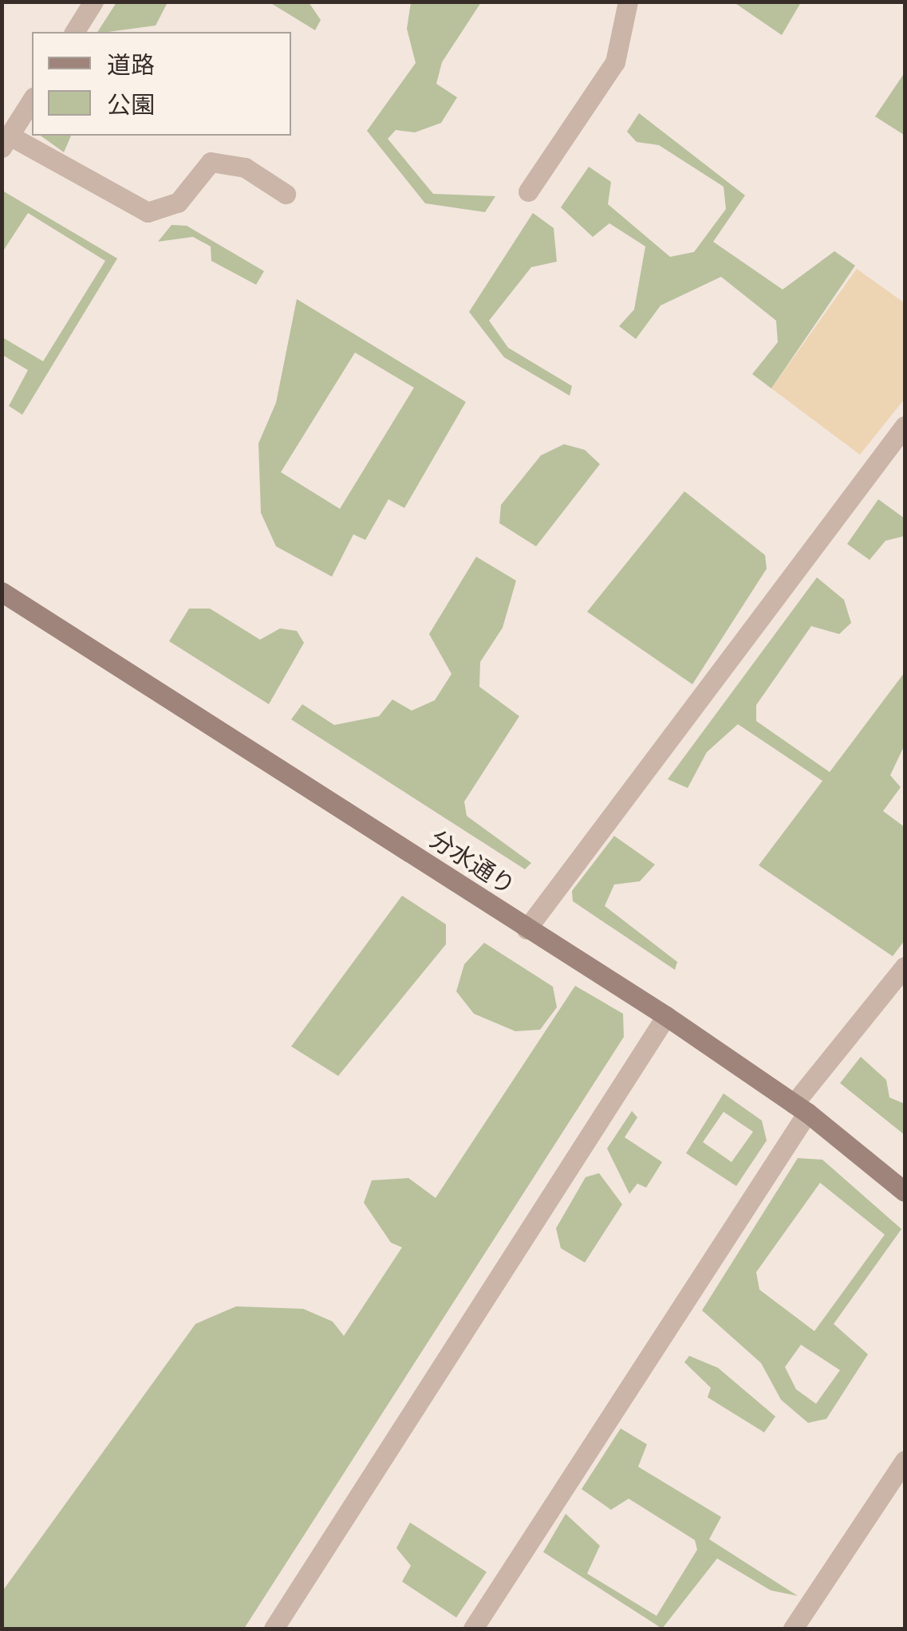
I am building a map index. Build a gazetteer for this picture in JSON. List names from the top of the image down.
{
  "streets": {
    "street": ["分水通り"]
  },
  "legend": ["道路", "公園"]
}
